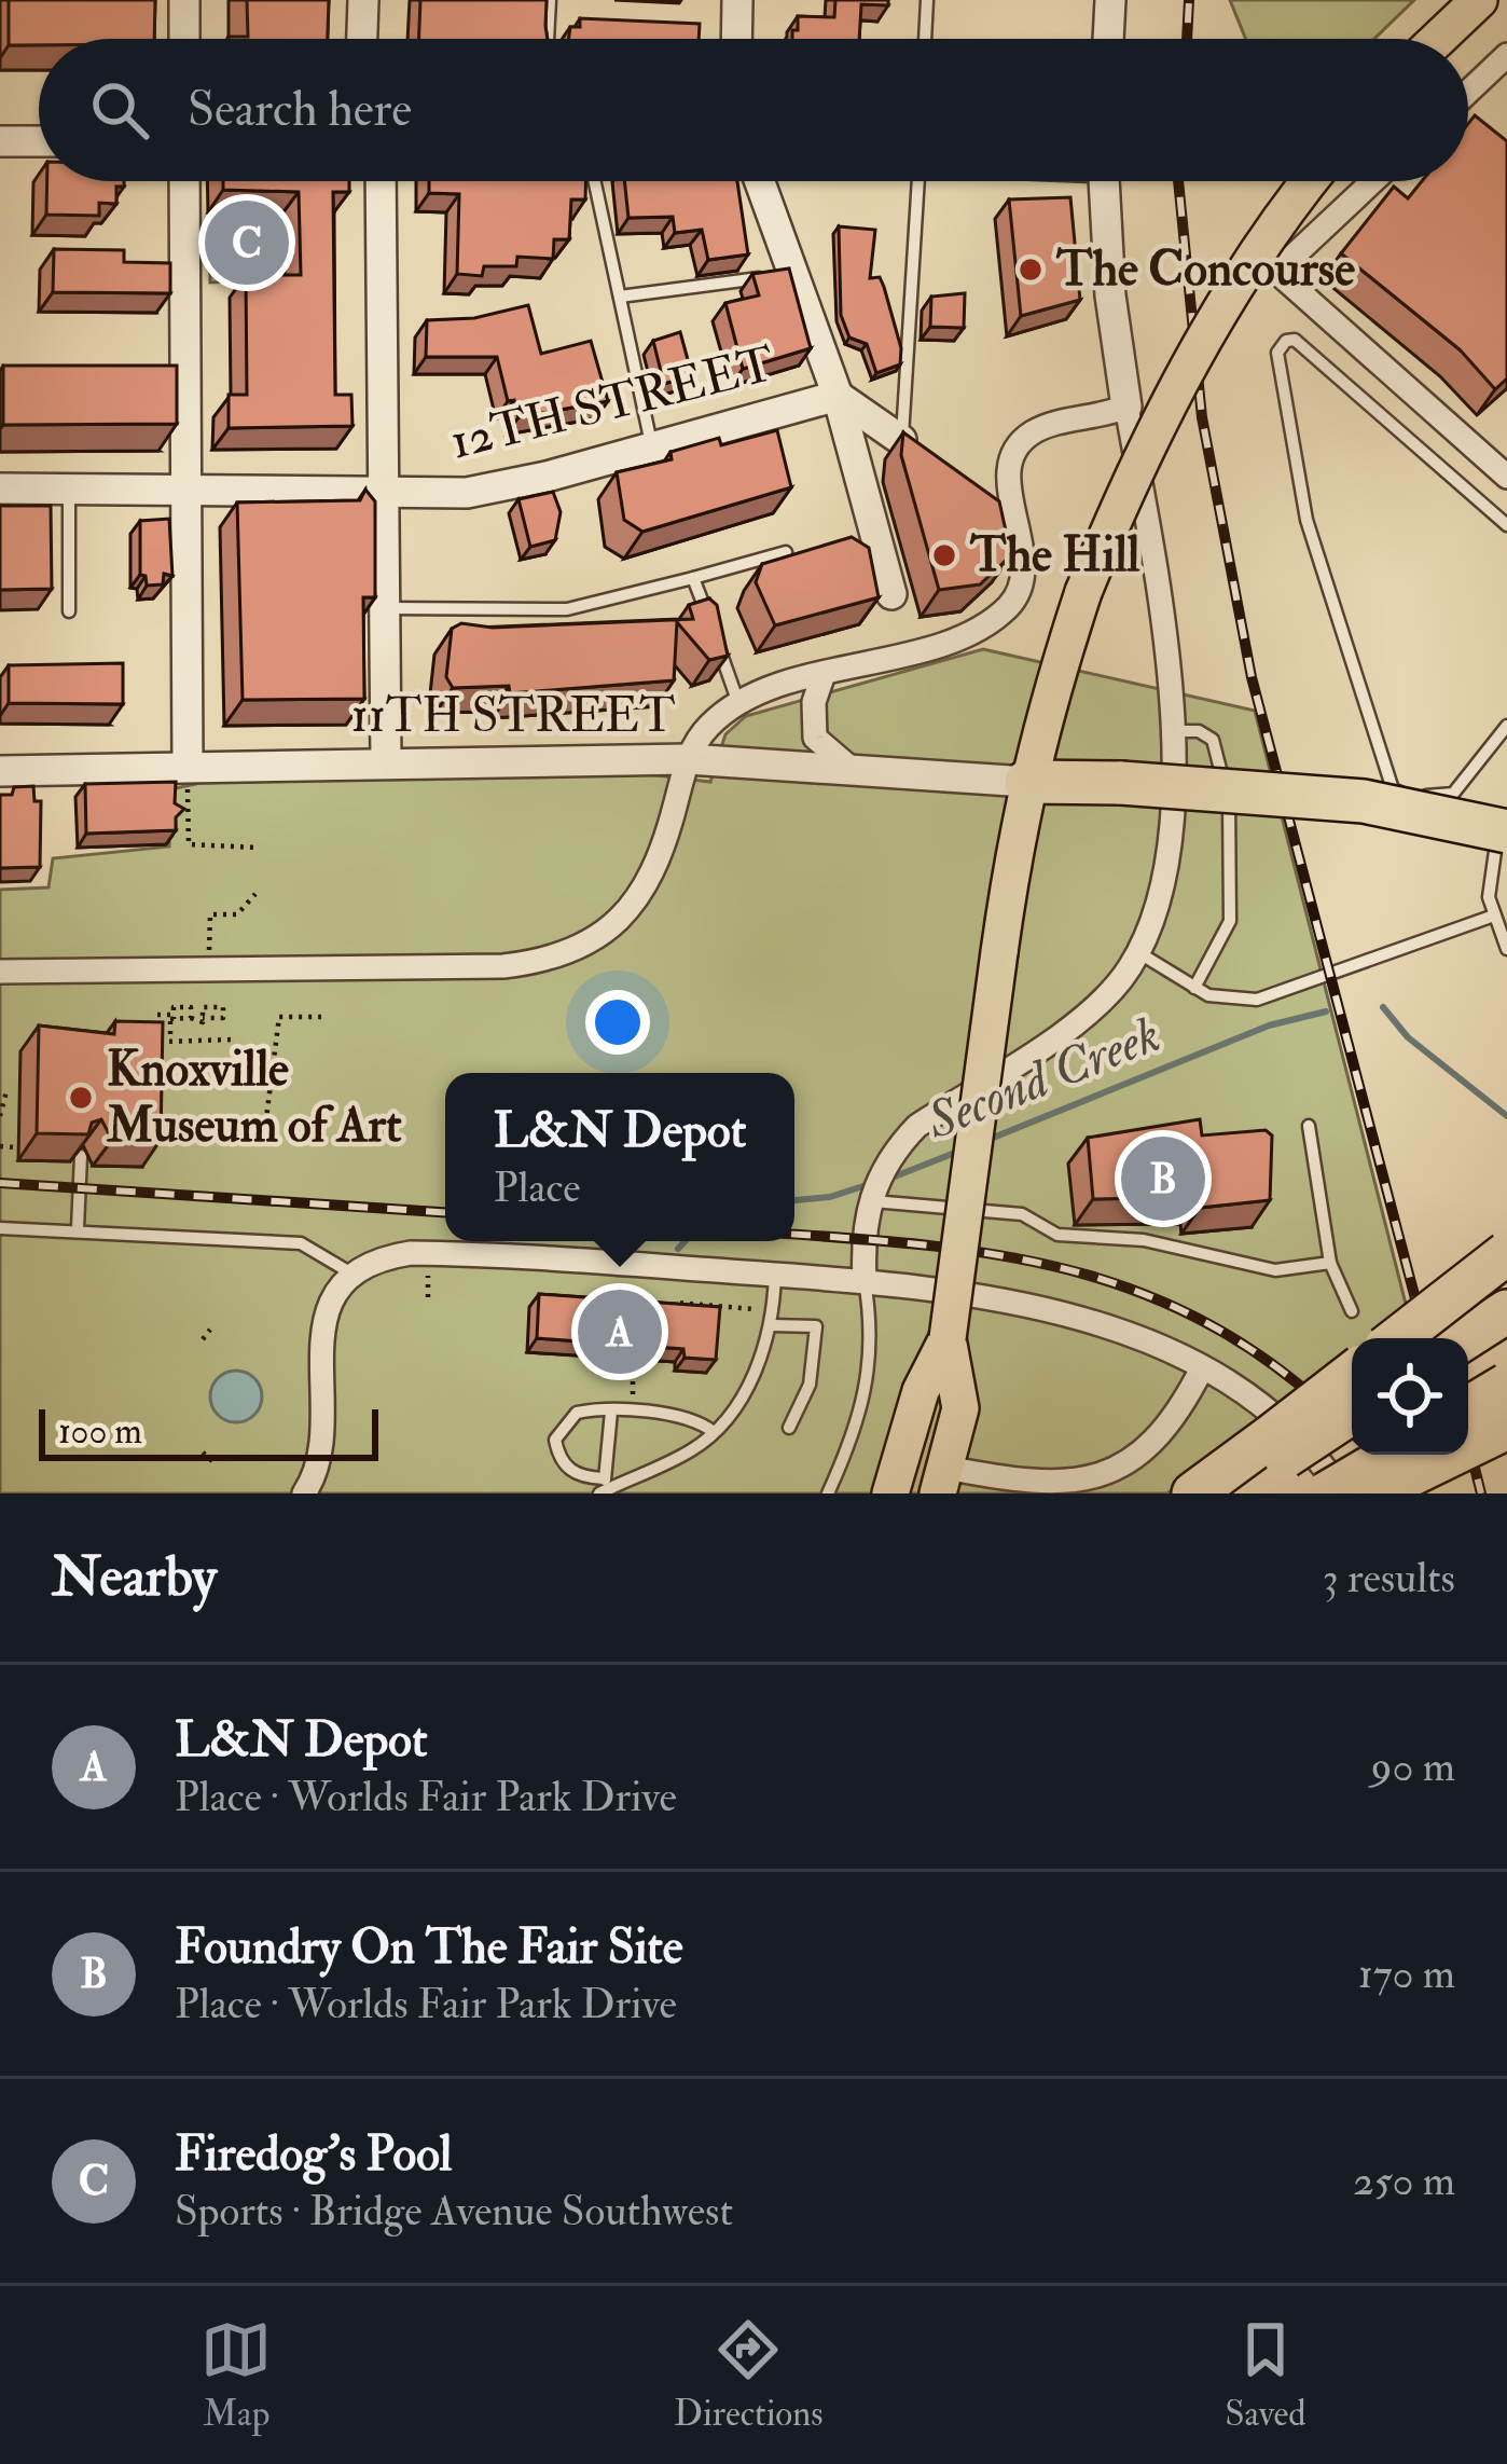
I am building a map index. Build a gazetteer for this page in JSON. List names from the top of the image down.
{
  "streets": {
    "street": ["12TH STREET", "11TH STREET"]
  },
  "water": ["Second Creek"],
  "places": ["The Concourse", "The Hill", "Knoxville Museum of Art"],
  "scale_bar": "100 m",
  "page": {
    "search": "Search here",
    "pins": ["C", "B", "A"],
    "popup": ["L&N Depot", "Place"],
    "scale": "100 m",
    "heading": ["Nearby", "3 results"],
    "list": [
      {
        "mark": "A",
        "name": "L&N Depot",
        "note": "Place · Worlds Fair Park Drive",
        "value": "90 m"
      },
      {
        "mark": "B",
        "name": "Foundry On The Fair Site",
        "note": "Place · Worlds Fair Park Drive",
        "value": "170 m"
      },
      {
        "mark": "C",
        "name": "Firedog's Pool",
        "note": "Sports · Bridge Avenue Southwest",
        "value": "250 m"
      }
    ],
    "nav": ["Map", "Directions", "Saved"]
  }
}
